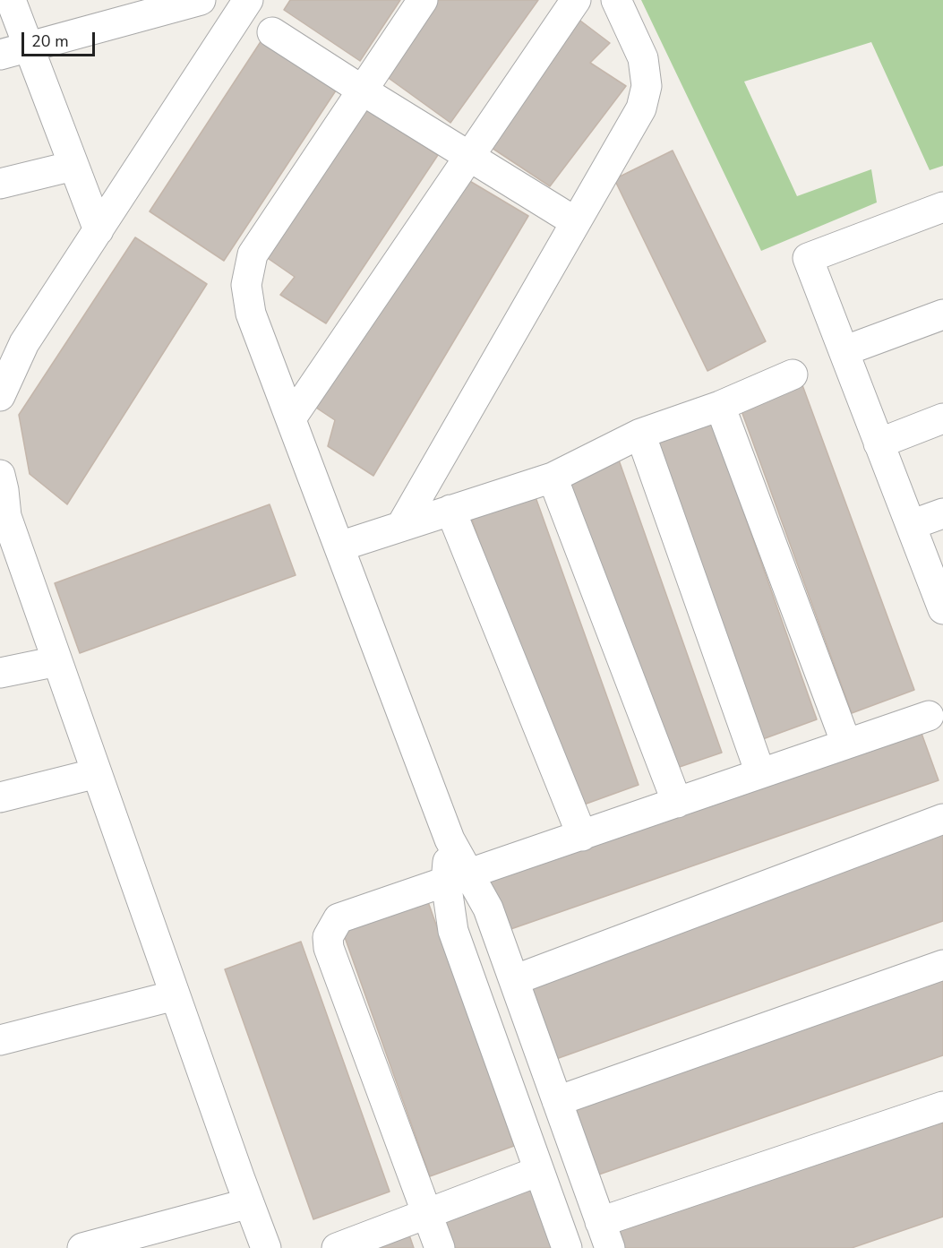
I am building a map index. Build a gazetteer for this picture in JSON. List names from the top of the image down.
{
  "scale_bar": "20 m"
}
